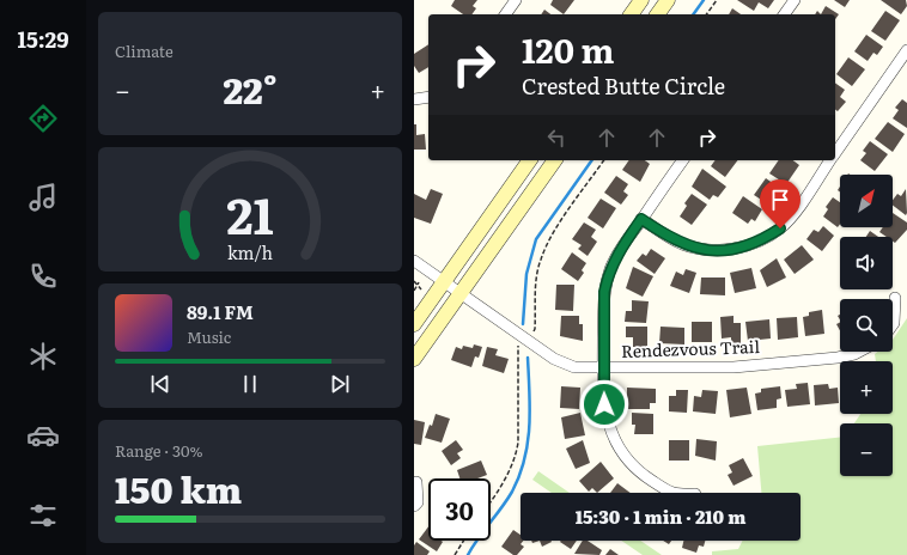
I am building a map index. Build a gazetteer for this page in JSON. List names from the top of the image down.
{
  "streets": {
    "street": ["Rendezvous Trail"]
  },
  "north": "top right",
  "page": {
    "tabs": "15:29",
    "tile": [
      "Climate",
      ["Range · 30%", "150 km"]
    ],
    "turn": ["120 m", "Crested Butte Circle"],
    "heat": ["−", "22°", "+"],
    "map_buttons": ["+", "−"],
    "song": ["89.1 FM", "Music"],
    "limit": "30",
    "trip": "15:30 · 1 min · 210 m",
    "gauge": ["21", "km/h"]
  }
}
